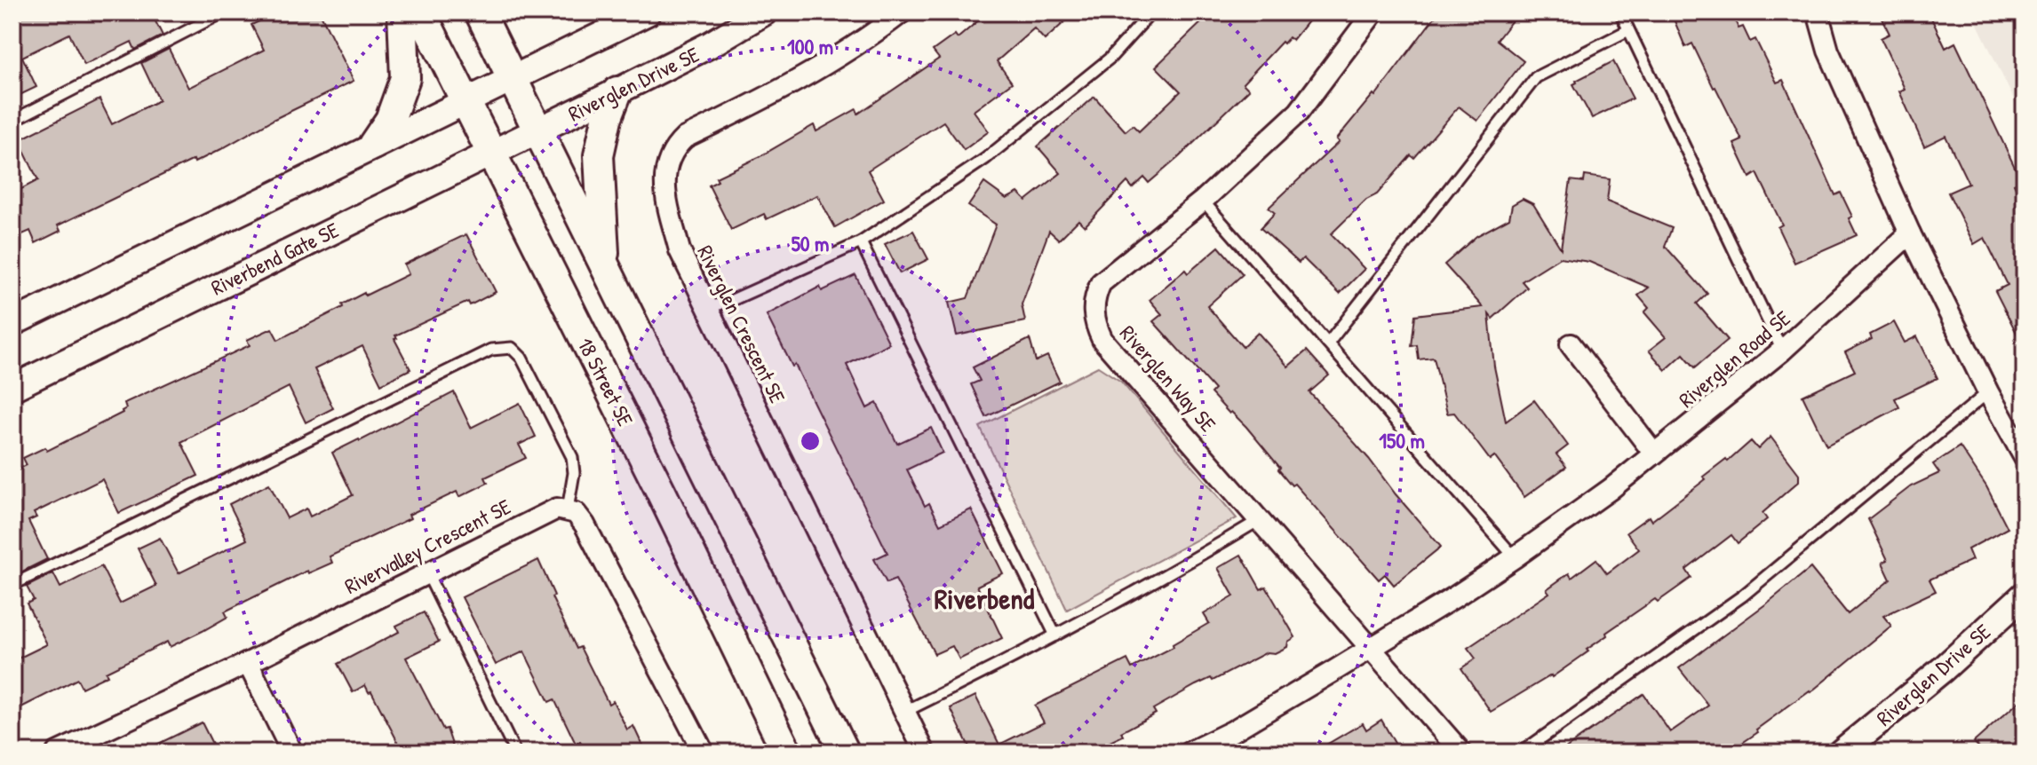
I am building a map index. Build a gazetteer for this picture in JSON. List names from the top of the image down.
{
  "streets": {
    "main road": ["18 Street SE"],
    "street": [
      "Riverglen Drive SE",
      "Riverbend Gate SE",
      "Riverglen Crescent SE",
      "Riverglen Road SE",
      "Riverglen Way SE",
      "Rivervalley Crescent SE"
    ]
  },
  "crossings": [
    ["Riverglen Drive SE", "Riverbend Gate SE"],
    ["Riverbend Gate SE", "18 Street SE"],
    ["Riverglen Road SE", "Riverglen Way SE"]
  ],
  "districts": ["Riverbend"],
  "rings": ["100 m", "50 m", "150 m"]
}
